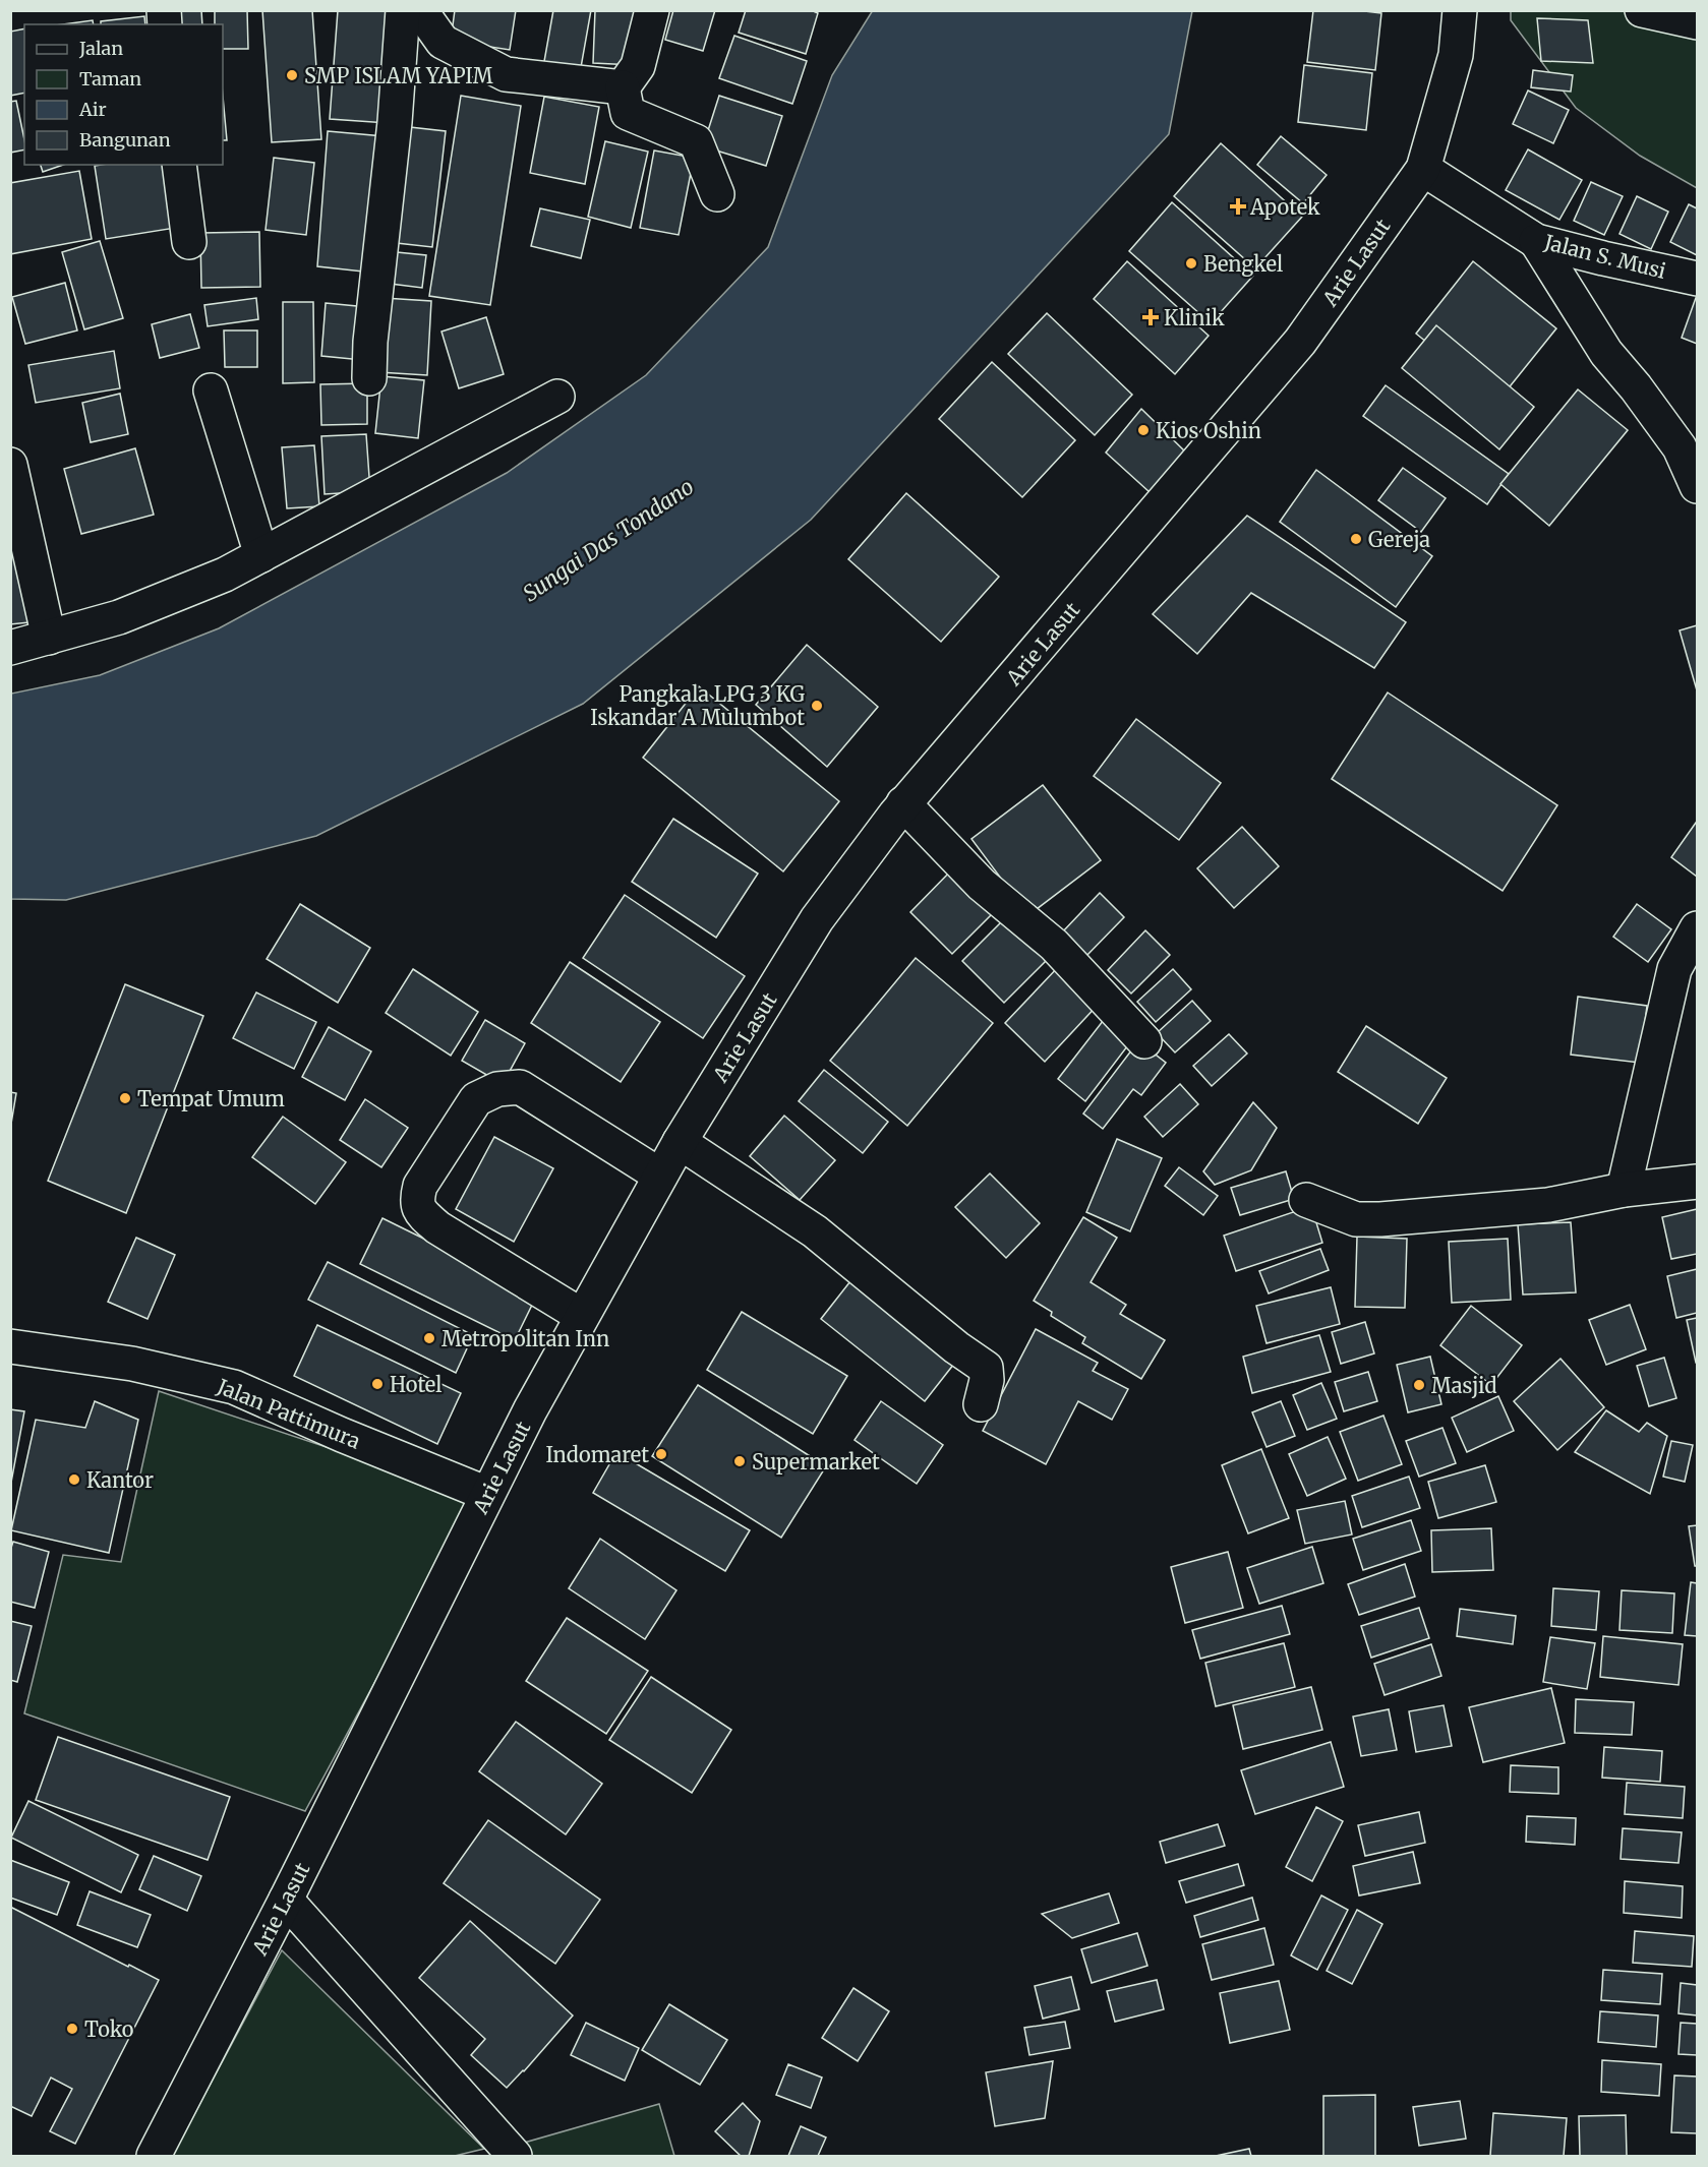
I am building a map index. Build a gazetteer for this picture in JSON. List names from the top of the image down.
{
  "streets": {
    "street": ["Jalan S. Musi", "Arie Lasut", "Jalan Pattimura"]
  },
  "crossings": [
    ["Jalan S. Musi", "Arie Lasut"],
    ["Arie Lasut", "Jalan Pattimura"]
  ],
  "water": ["Sungai Das Tondano"],
  "places": {
    "other": [
      "SMP ISLAM YAPIM",
      "Bengkel",
      "Kios Oshin",
      "Gereja",
      "Pangkala LPG 3 KG Iskandar A Mulumbot",
      "Tempat Umum",
      "Metropolitan Inn",
      "Hotel",
      "Masjid",
      "Indomaret",
      "Supermarket",
      "Kantor",
      "Toko"
    ],
    "health": ["Apotek", "Klinik"]
  },
  "legend": [
    "Jalan",
    "Taman",
    "Air",
    "Bangunan"
  ]
}
